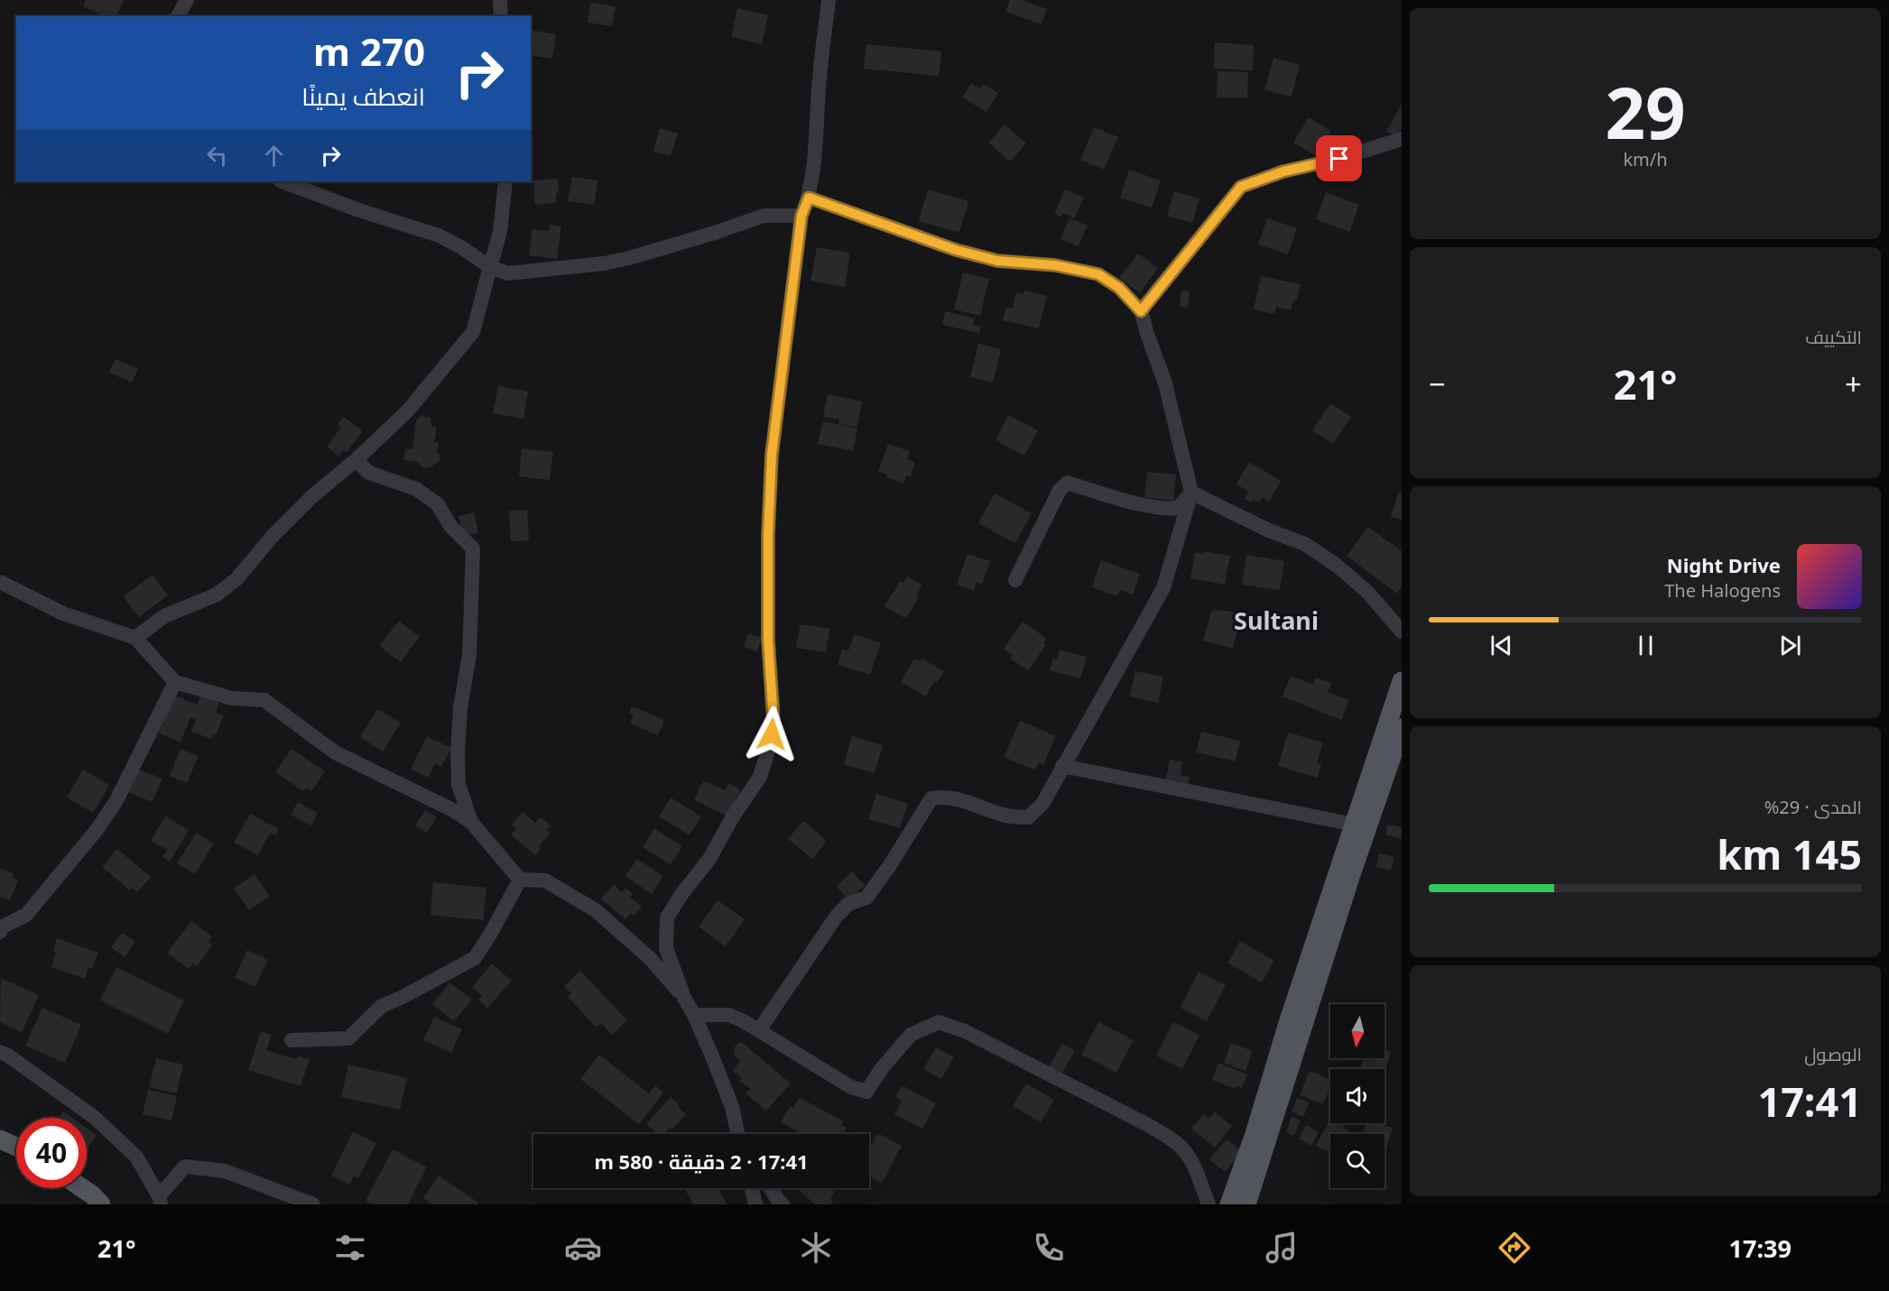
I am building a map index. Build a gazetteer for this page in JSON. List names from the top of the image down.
{
  "districts": ["Sultani"],
  "north": "bottom",
  "page": {
    "tile": [
      ["29", "km/h"],
      "التكييف",
      ["المدى · 29%", "145 km"],
      ["الوصول", "17:41"]
    ],
    "turn": ["270 m", "انعطف يمينًا"],
    "heat": ["−", "21°", "+"],
    "song": ["Night Drive", "The Halogens"],
    "limit": "40",
    "trip": "17:41 · 2 دقيقة · 580 m",
    "tabs": ["17:39", "21°"]
  }
}
